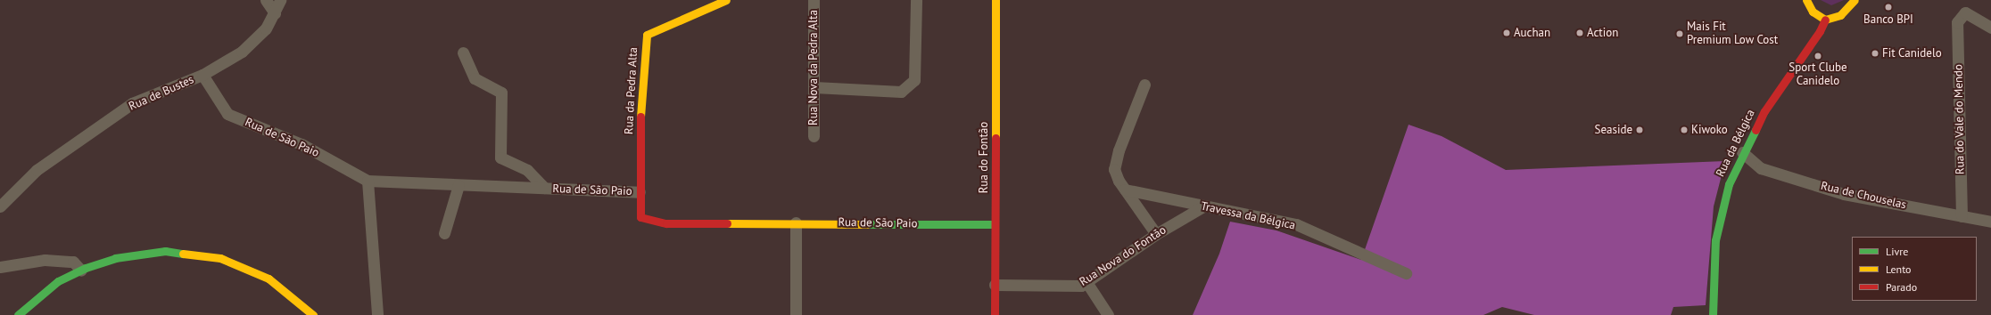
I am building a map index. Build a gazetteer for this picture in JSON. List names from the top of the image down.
{
  "streets": {
    "main road": [
      "Rua da Pedra Alta",
      "Rua de São Paio",
      "Rua da Bélgica",
      "Rua do Fontão"
    ],
    "street": [
      "Rua Nova da Pedra Alta",
      "Rua de Bustes",
      "Rua do Vale do Mendo",
      "Rua de Chouselas",
      "Travessa da Bélgica",
      "Rua Nova do Fontão"
    ]
  },
  "crossings": [
    ["Rua da Pedra Alta", "Rua de São Paio"],
    ["Rua de Bustes", "Rua de São Paio"],
    ["Rua do Vale do Mendo", "Rua de Chouselas"],
    ["Rua de São Paio", "Rua do Fontão"],
    ["Rua da Bélgica", "Rua de Chouselas"],
    ["Rua do Fontão", "Rua Nova do Fontão"],
    ["Travessa da Bélgica", "Rua Nova do Fontão"]
  ],
  "places": [
    "Banco BPI",
    "Auchan",
    "Action",
    "Mais Fit Premium Low Cost",
    "Fit Canidelo",
    "Sport Clube Canidelo",
    "Seaside",
    "Kiwoko"
  ],
  "legend": ["Livre", "Lento", "Parado"]
}
